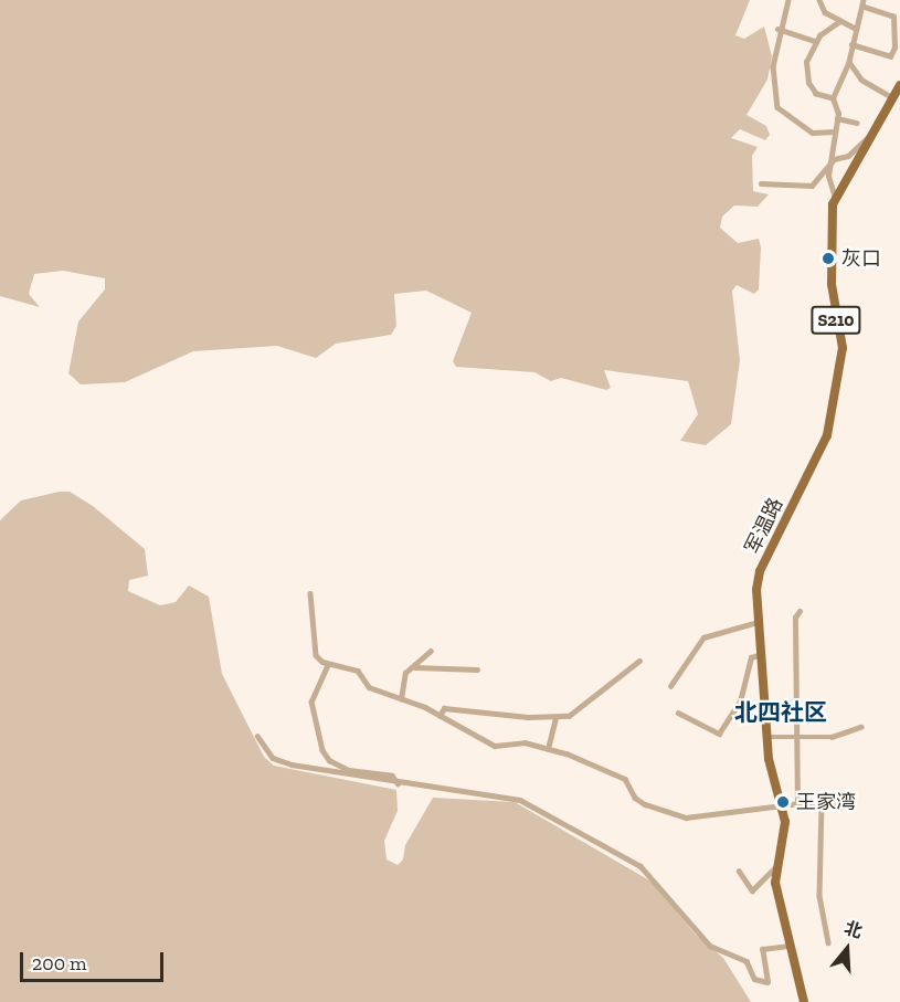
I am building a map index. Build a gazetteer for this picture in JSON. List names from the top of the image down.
{
  "streets": {
    "main road": ["S210", "军温路"]
  },
  "districts": ["北四社区"],
  "places": ["灰口", "王家湾"],
  "scale_bar": "200 m",
  "north": "top"
}
